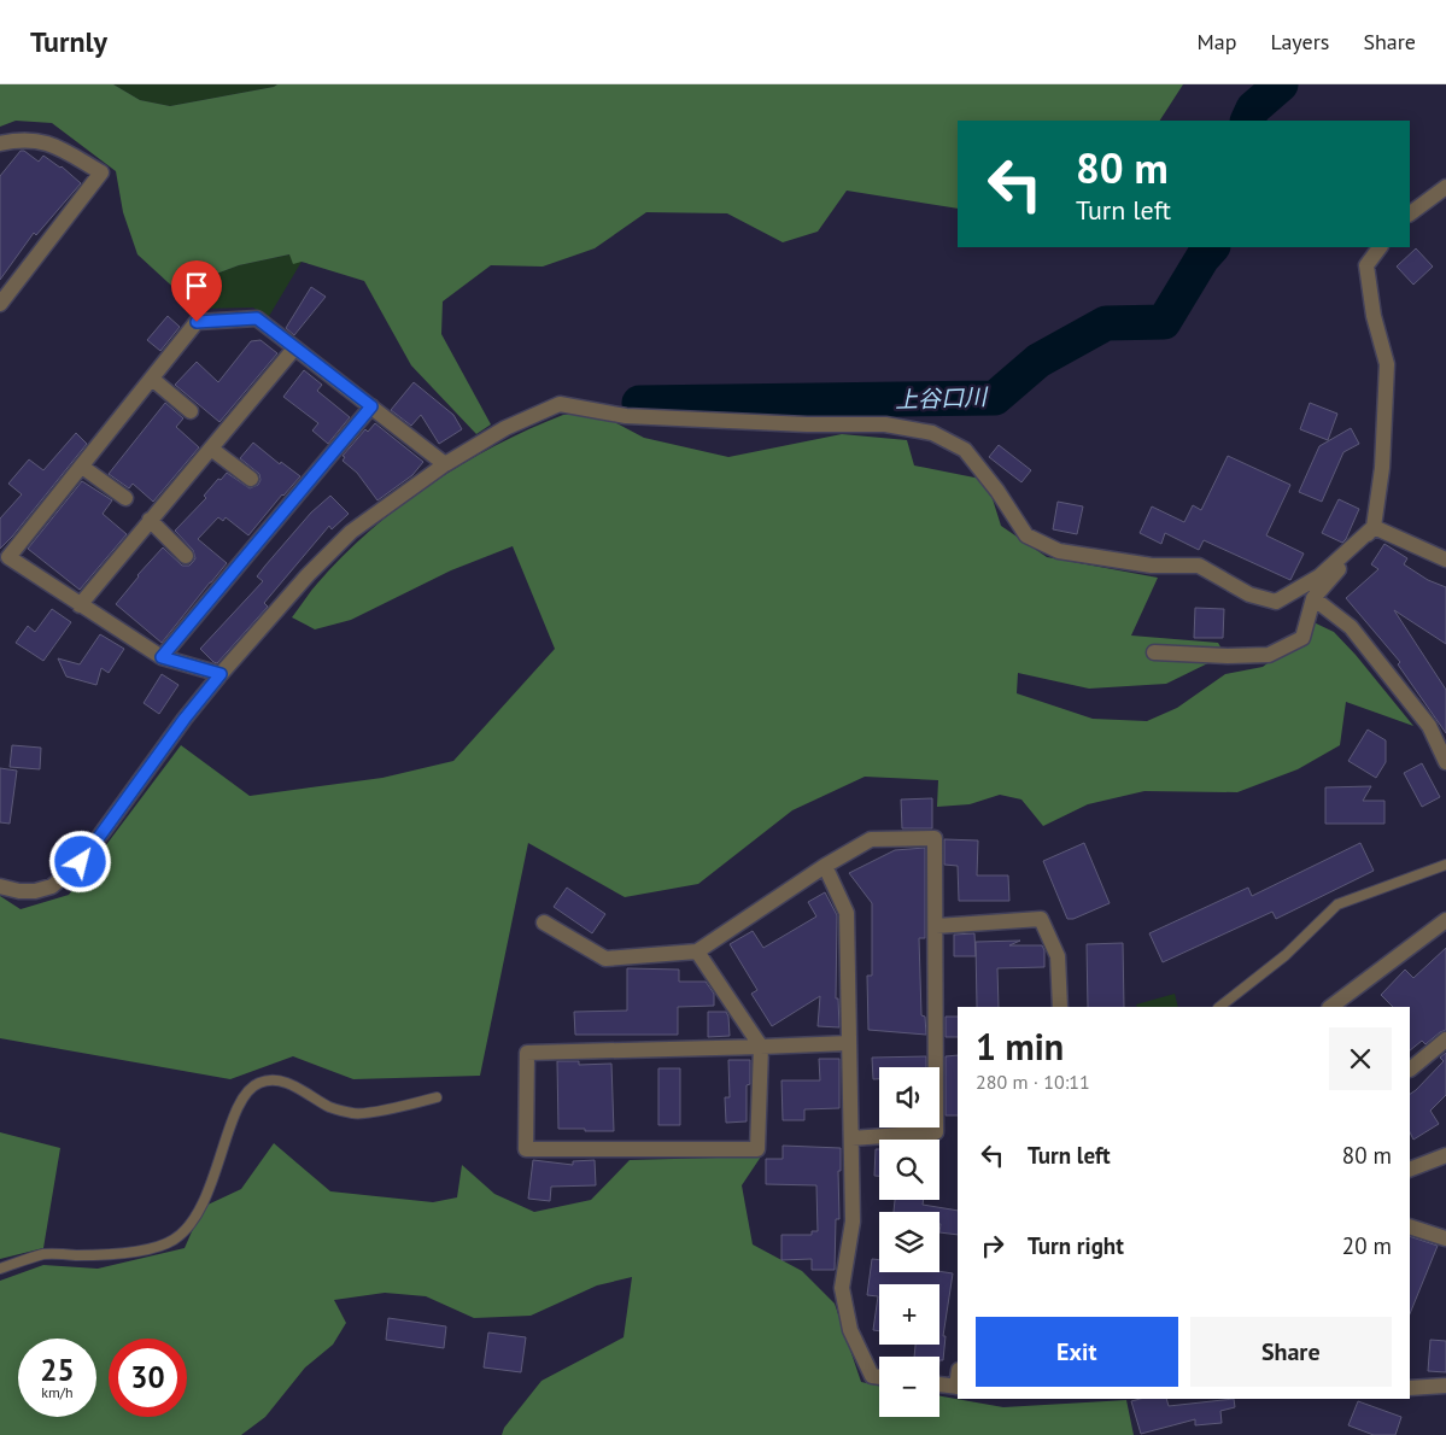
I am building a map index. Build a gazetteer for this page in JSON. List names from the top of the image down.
{
  "water": ["上谷口川"],
  "page": {
    "header": "Turnly",
    "nav": ["Map", "Layers", "Share"],
    "turn": ["80 m", "Turn left"],
    "heading": ["1 min", "280 m · 10:11"],
    "map_buttons": ["+", "−"],
    "list": [
      {
        "name": "Turn left",
        "value": "80 m"
      },
      {
        "name": "Turn right",
        "value": "20 m"
      }
    ],
    "buttons": ["Exit", "Share"],
    "speed": "25 km/h",
    "limit": "30"
  }
}
